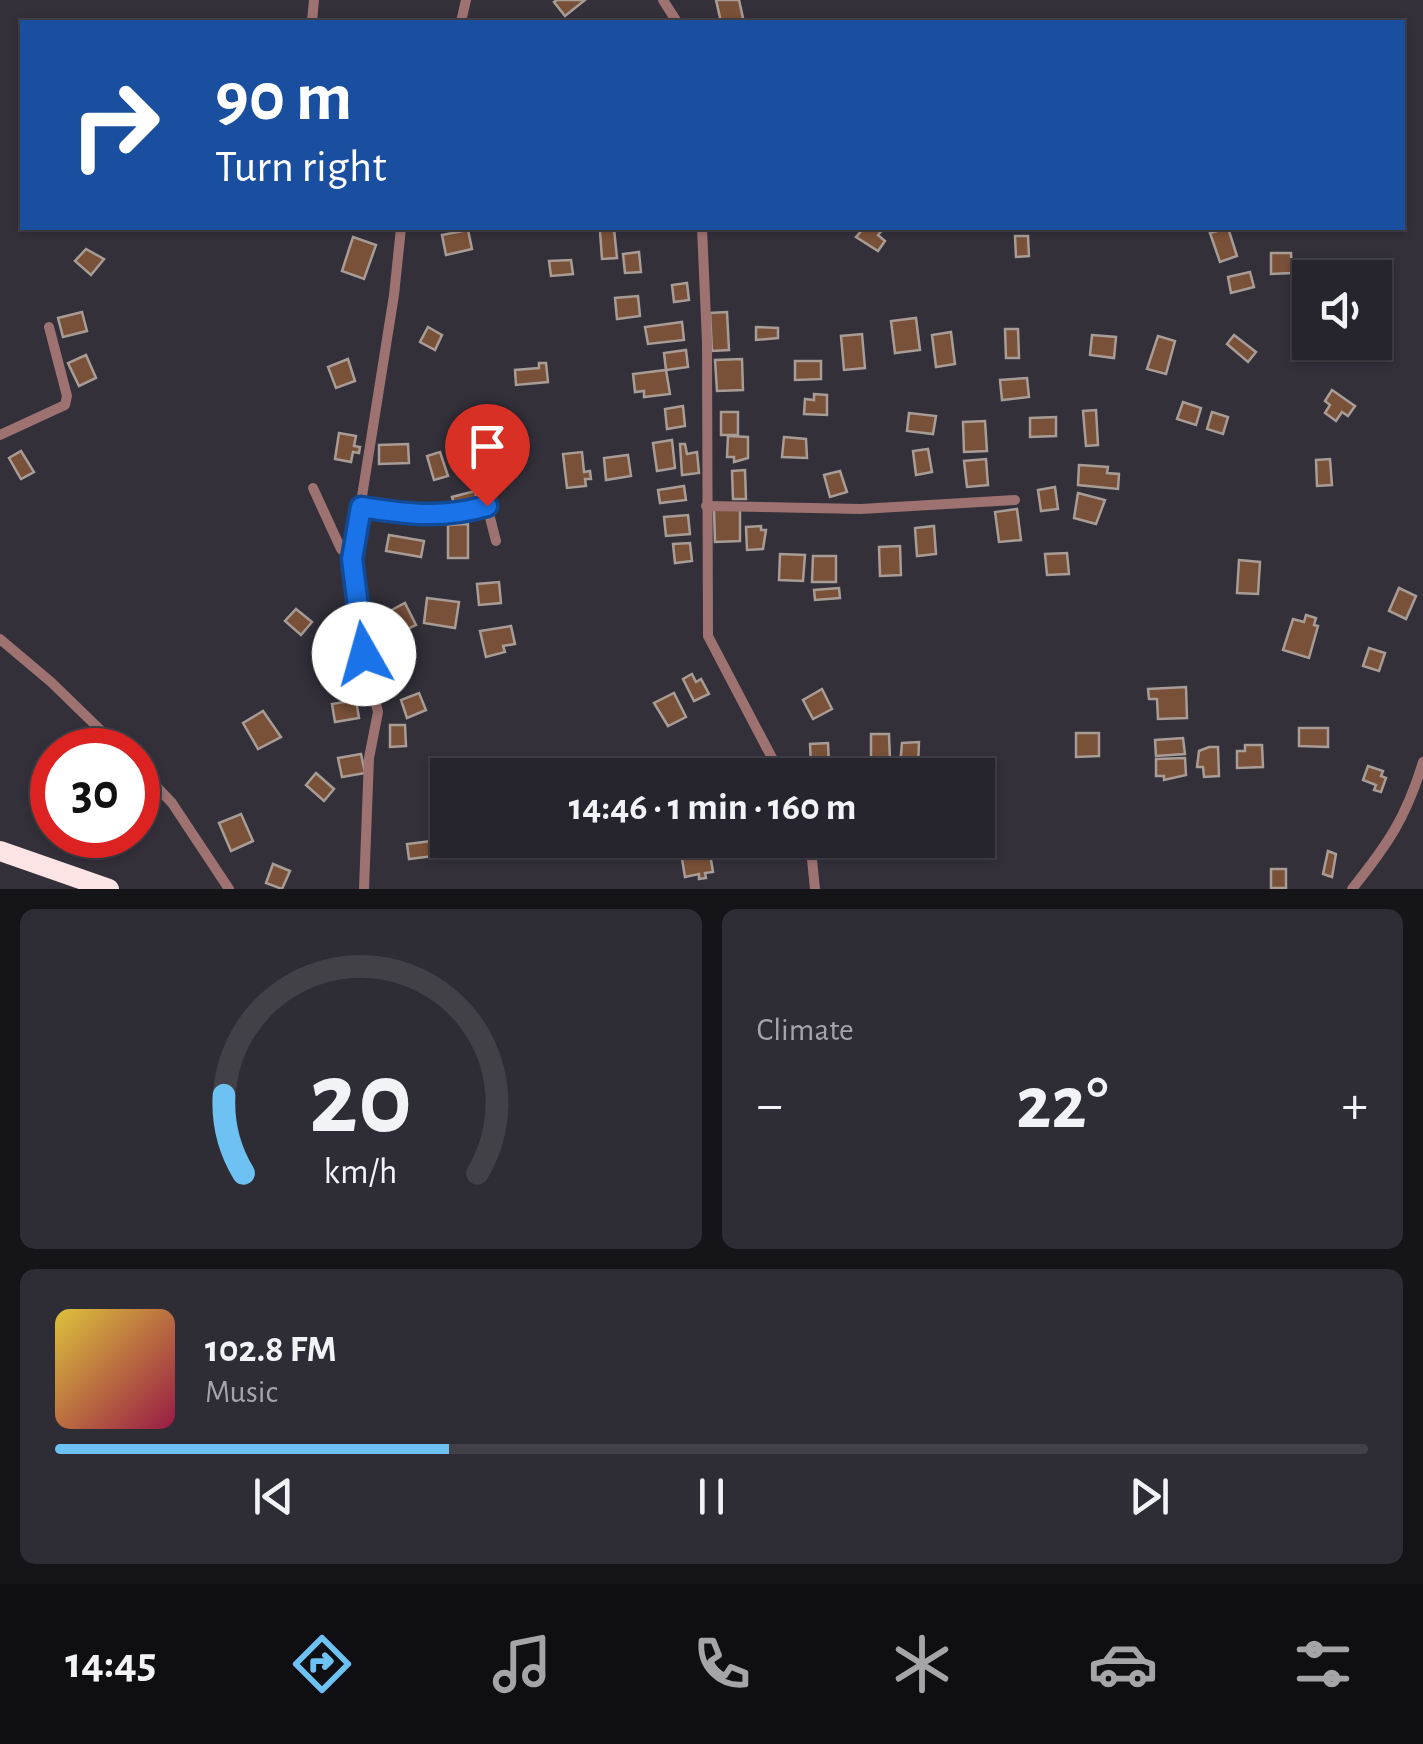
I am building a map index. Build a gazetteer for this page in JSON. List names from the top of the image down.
{
  "page": {
    "turn": ["90 m", "Turn right"],
    "limit": "30",
    "trip": "14:46 · 1 min · 160 m",
    "tile": "Climate",
    "heat": ["−", "22°", "+"],
    "song": ["102.8 FM", "Music"],
    "tabs": "14:45",
    "gauge": ["20", "km/h"]
  }
}
